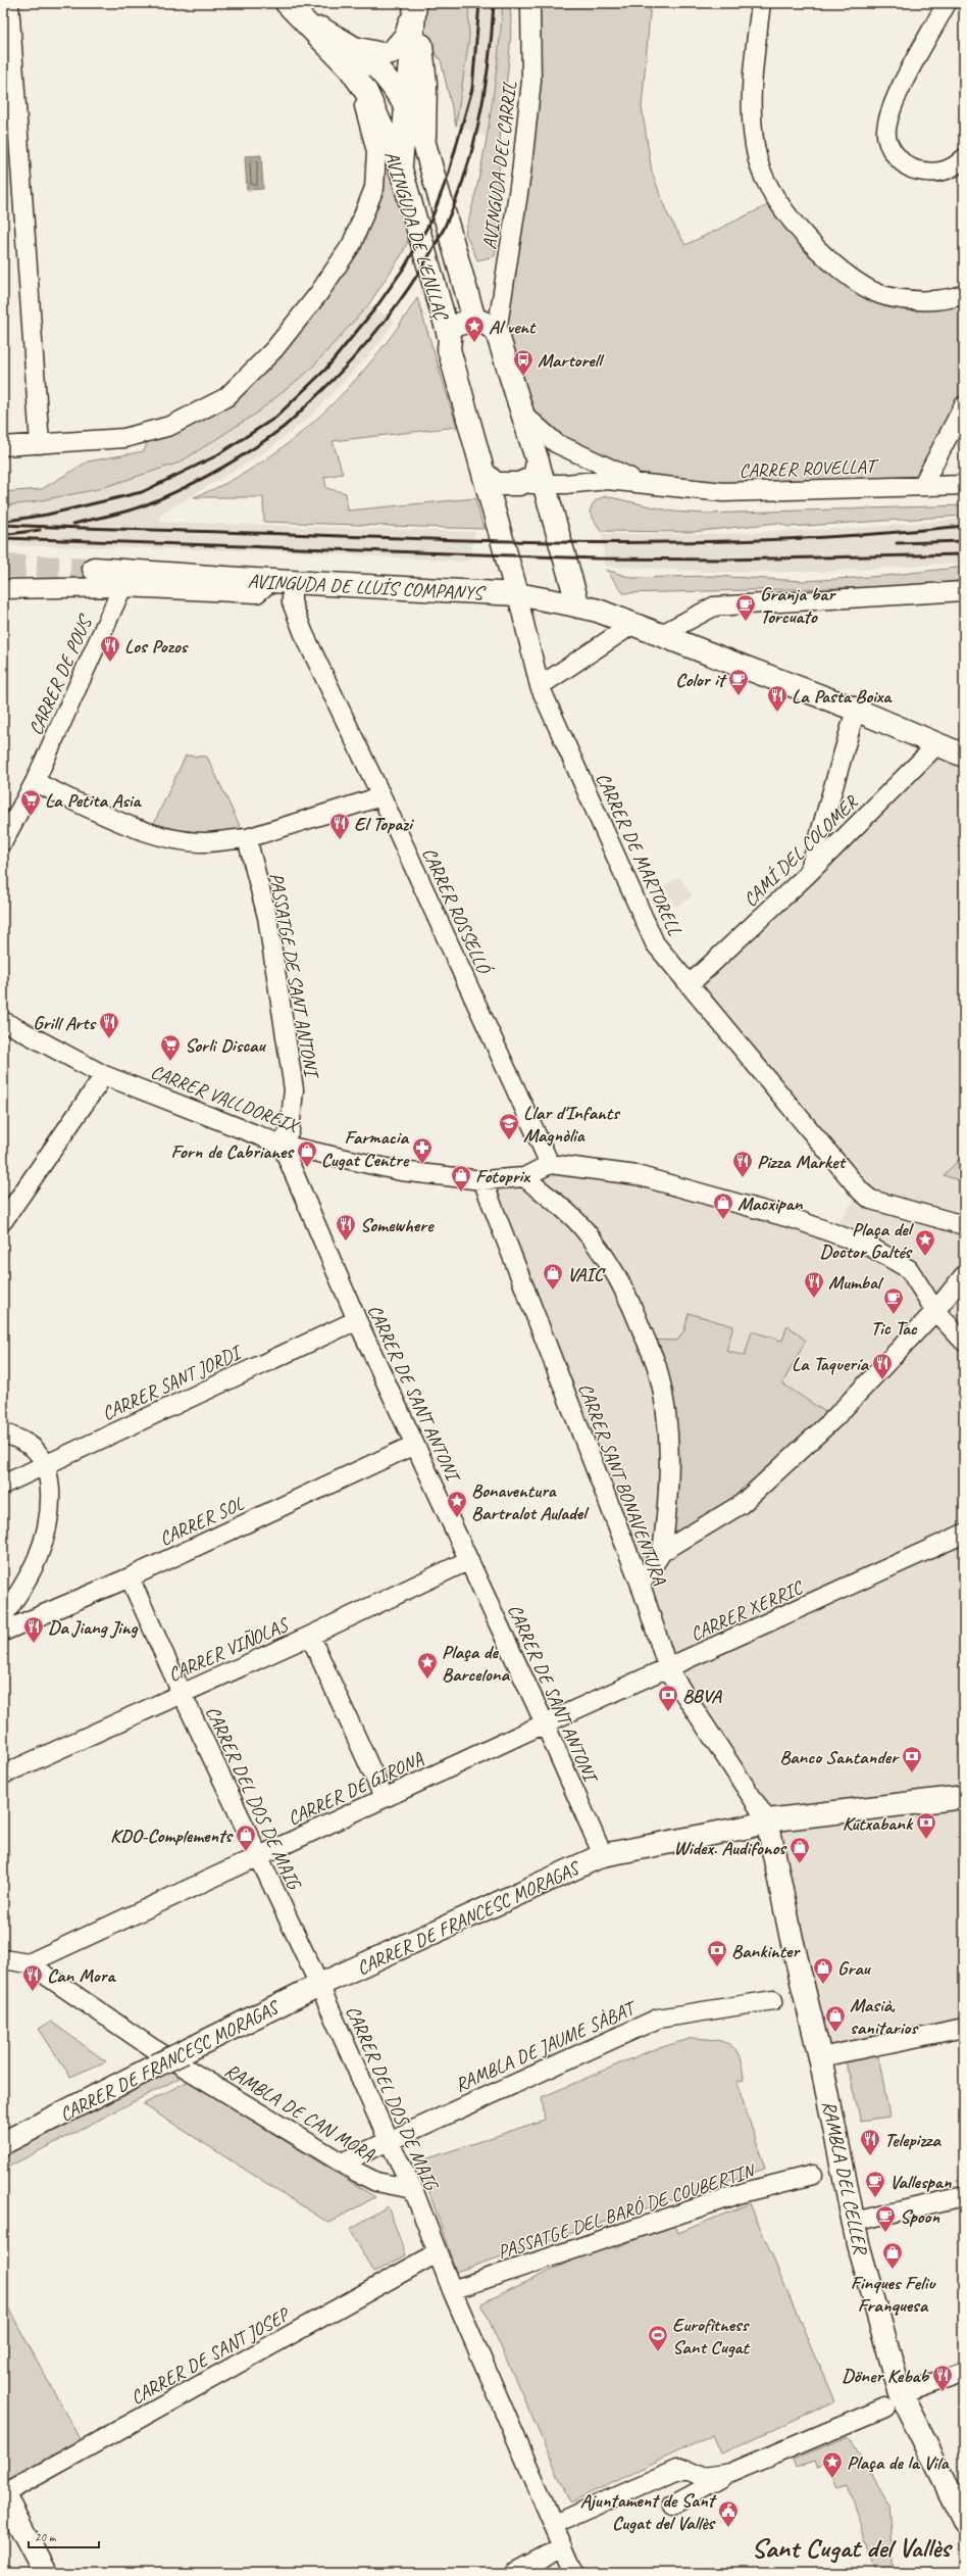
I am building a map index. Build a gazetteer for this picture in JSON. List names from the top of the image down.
{
  "streets": {
    "street": [
      "AVINGUDA DEL CARRIL",
      "AVINGUDA DE L'ENLLAÇ",
      "CARRER ROVELLAT",
      "AVINGUDA DE LLUÍS COMPANYS",
      "CARRER DE POUS",
      "CAMÍ DEL COLOMER",
      "CARRER DE MARTORELL",
      "CARRER ROSSELLÓ",
      "PASSATGE DE SANT ANTONI",
      "CARRER VALLDOREIX",
      "CARRER SANT JORDI",
      "CARRER DE SANT ANTONI",
      "CARRER SANT BONAVENTURA",
      "CARRER SOL",
      "CARRER XERRIC",
      "CARRER VIÑOLAS",
      "CARRER DE GIRONA",
      "CARRER DEL DOS DE MAIG",
      "CARRER DE FRANCESC MORAGAS",
      "RAMBLA DE JAUME SÀBAT",
      "RAMBLA DE CAN MORA",
      "RAMBLA DEL CELLER",
      "PASSATGE DEL BARÓ DE COUBERTIN",
      "CARRER DE SANT JOSEP"
    ]
  },
  "crossings": [
    ["AVINGUDA DE L'ENLLAÇ", "AVINGUDA DE LLUÍS COMPANYS"],
    ["AVINGUDA DE L'ENLLAÇ", "CARRER DE MARTORELL"],
    ["AVINGUDA DE LLUÍS COMPANYS", "CAMÍ DEL COLOMER"],
    ["AVINGUDA DE LLUÍS COMPANYS", "CARRER DE MARTORELL"],
    ["AVINGUDA DE LLUÍS COMPANYS", "CARRER ROSSELLÓ"],
    ["CAMÍ DEL COLOMER", "CARRER DE MARTORELL"],
    ["CARRER ROSSELLÓ", "CARRER VALLDOREIX"],
    ["PASSATGE DE SANT ANTONI", "CARRER VALLDOREIX"],
    ["PASSATGE DE SANT ANTONI", "CARRER DE SANT ANTONI"],
    ["CARRER VALLDOREIX", "CARRER DE SANT ANTONI"],
    ["CARRER VALLDOREIX", "CARRER SANT BONAVENTURA"],
    ["CARRER SANT JORDI", "CARRER DE SANT ANTONI"],
    ["CARRER DE SANT ANTONI", "CARRER SOL"],
    ["CARRER DE SANT ANTONI", "CARRER XERRIC"],
    ["CARRER DE SANT ANTONI", "CARRER VIÑOLAS"],
    ["CARRER DE SANT ANTONI", "CARRER DE GIRONA"],
    ["CARRER DE SANT ANTONI", "CARRER DE FRANCESC MORAGAS"],
    ["CARRER SANT BONAVENTURA", "CARRER XERRIC"],
    ["CARRER SANT BONAVENTURA", "CARRER DE FRANCESC MORAGAS"],
    ["CARRER SANT BONAVENTURA", "RAMBLA DEL CELLER"],
    ["CARRER SOL", "CARRER DEL DOS DE MAIG"],
    ["CARRER XERRIC", "CARRER DE GIRONA"],
    ["CARRER VIÑOLAS", "CARRER DEL DOS DE MAIG"],
    ["CARRER DE GIRONA", "CARRER DEL DOS DE MAIG"],
    ["CARRER DE GIRONA", "RAMBLA DE CAN MORA"],
    ["CARRER DEL DOS DE MAIG", "CARRER DE FRANCESC MORAGAS"],
    ["CARRER DEL DOS DE MAIG", "RAMBLA DE JAUME SÀBAT"],
    ["CARRER DEL DOS DE MAIG", "RAMBLA DE CAN MORA"],
    ["CARRER DEL DOS DE MAIG", "PASSATGE DEL BARÓ DE COUBERTIN"],
    ["CARRER DEL DOS DE MAIG", "CARRER DE SANT JOSEP"],
    ["CARRER DE FRANCESC MORAGAS", "RAMBLA DEL CELLER"],
    ["RAMBLA DE JAUME SÀBAT", "RAMBLA DE CAN MORA"]
  ],
  "districts": ["Sant Cugat del Vallès"],
  "places": {
    "place": [
      "Al vent",
      "Plaça del Doctor Galtés",
      "Bonaventura Bartralot Auladel",
      "Plaça de Barcelona",
      "Plaça de la Vila"
    ],
    "bus stop": ["Martorell"],
    "cafe": [
      "Granja bar Torcuato",
      "Color it",
      "Tic Tac",
      "Vallespan",
      "Spoon"
    ],
    "restaurant": [
      "Los Pozos",
      "La Pasta Boixa",
      "El Topazi",
      "Grill Arts",
      "Pizza Market",
      "Somewhere",
      "Mumbal",
      "La Taquería",
      "Da Jiang Jing",
      "Can Mora",
      "Telepizza",
      "Döner Kebab"
    ],
    "supermarket": ["La Petita Asia", "Sorli Discau"],
    "school or university": ["Llar d'Infants Magnòlia"],
    "pharmacy": ["Farmacia Cugat Centre"],
    "shop": [
      "Forn de Cabrianes",
      "Fotoprix",
      "Macxipan",
      "VAIC",
      "KDO-Complements",
      "Widex. Audifonos",
      "Grau",
      "Masià, sanitarios",
      "Finques Feliu Franquesa"
    ],
    "bank": [
      "BBVA",
      "Banco Santander",
      "Kutxabank",
      "Bankinter"
    ],
    "sports": ["Eurofitness Sant Cugat"],
    "public building": ["Ajuntament de Sant Cugat del Vallès"]
  },
  "scale_bar": "20 m"
}
